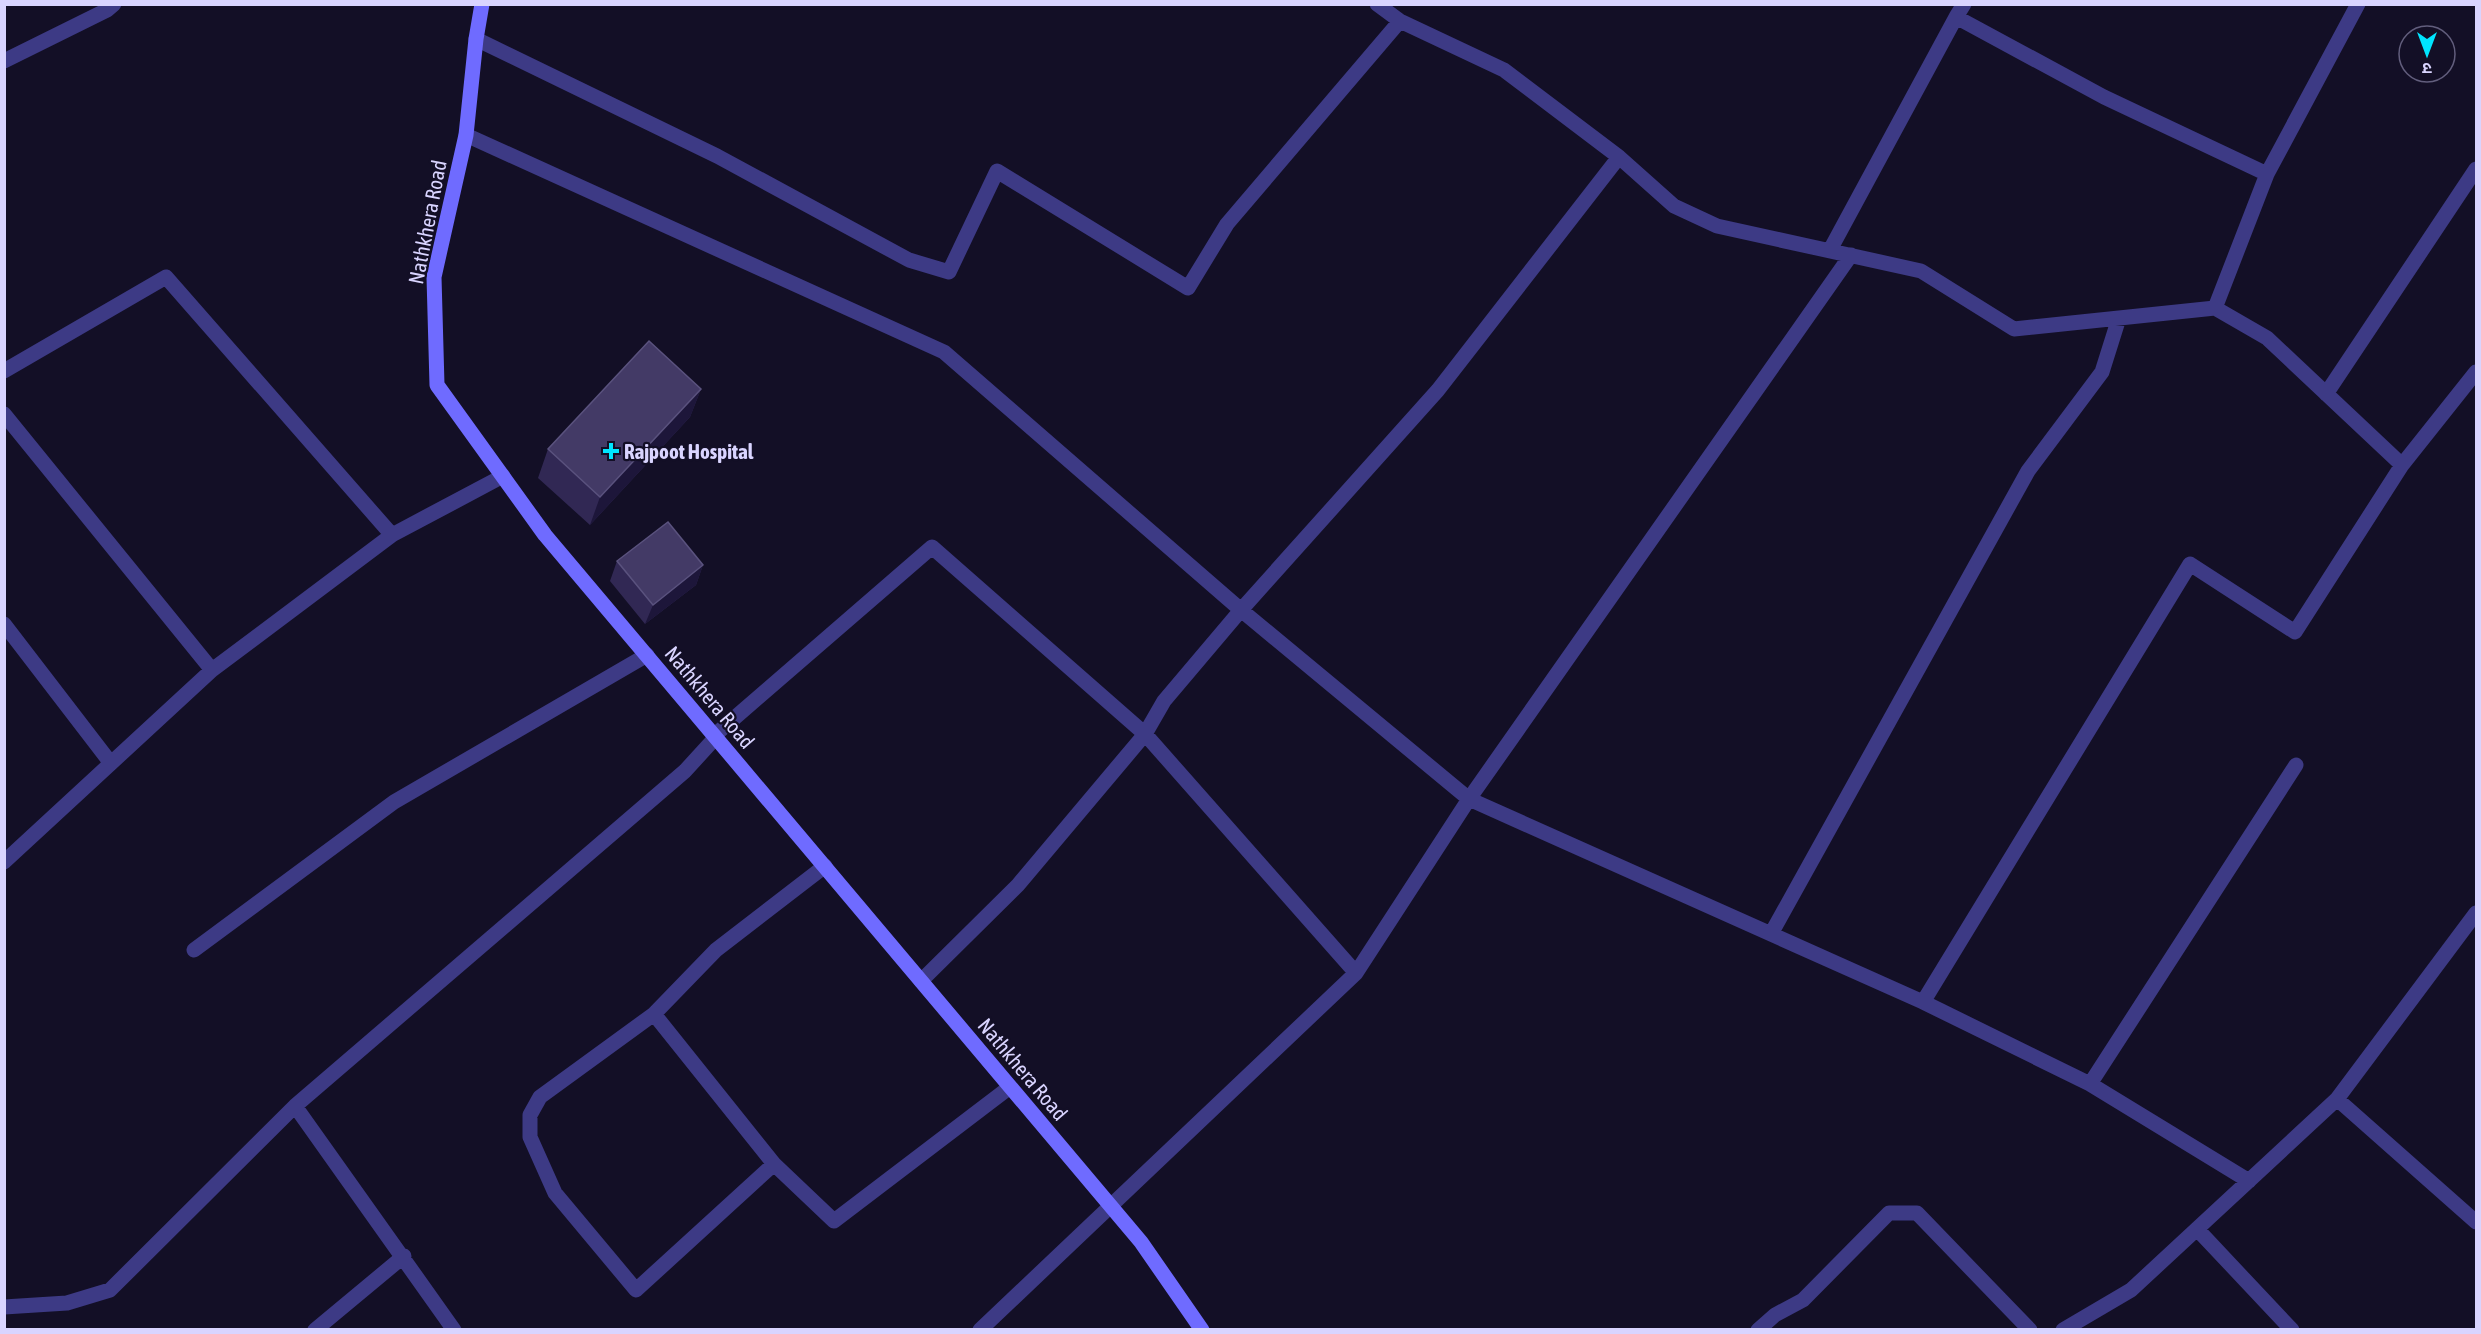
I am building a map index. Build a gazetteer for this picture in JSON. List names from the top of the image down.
{
  "streets": {
    "street": ["Nathkhera Road"]
  },
  "places": {
    "health": ["Rajpoot Hospital"]
  },
  "north": "bottom"
}
